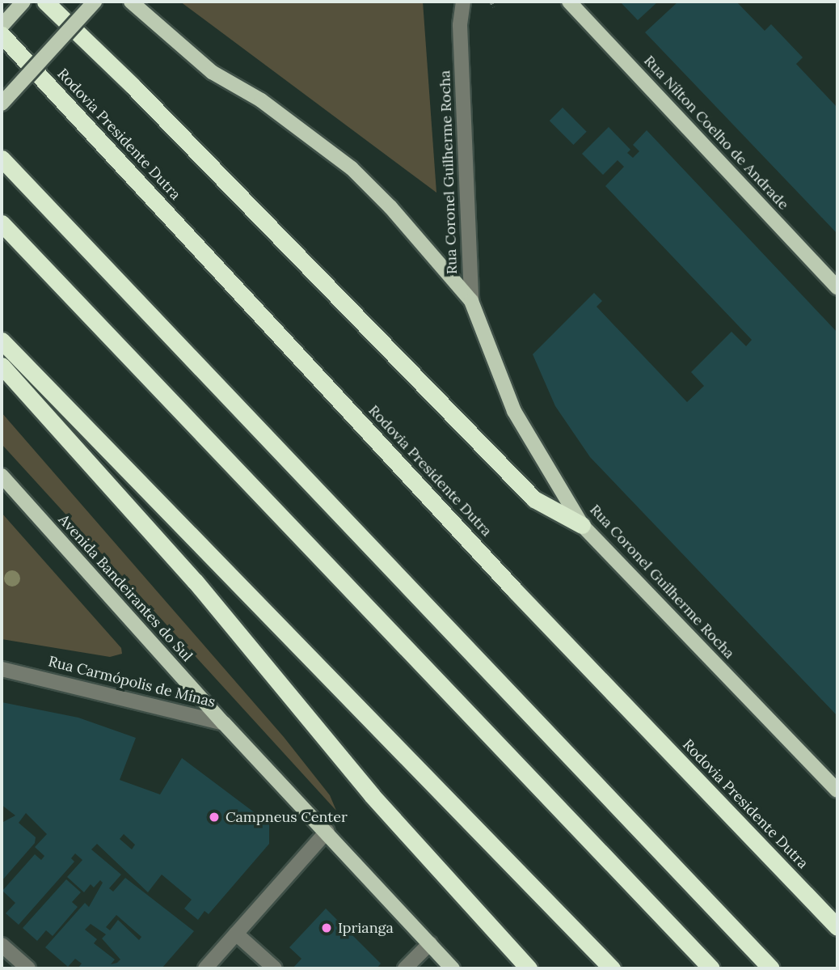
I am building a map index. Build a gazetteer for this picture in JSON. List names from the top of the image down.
{
  "streets": {
    "highway": ["Rodovia Presidente Dutra"],
    "main road": [
      "Rua Nílton Coelho de Andrade",
      "Rua Coronel Guilherme Rocha",
      "Avenida Bandeirantes do Sul",
      "Rua Carmópolis de Minas"
    ]
  },
  "crossings": [
    ["Avenida Bandeirantes do Sul", "Rua Carmópolis de Minas"]
  ],
  "places": ["Campneus Center", "Iprianga"]
}
